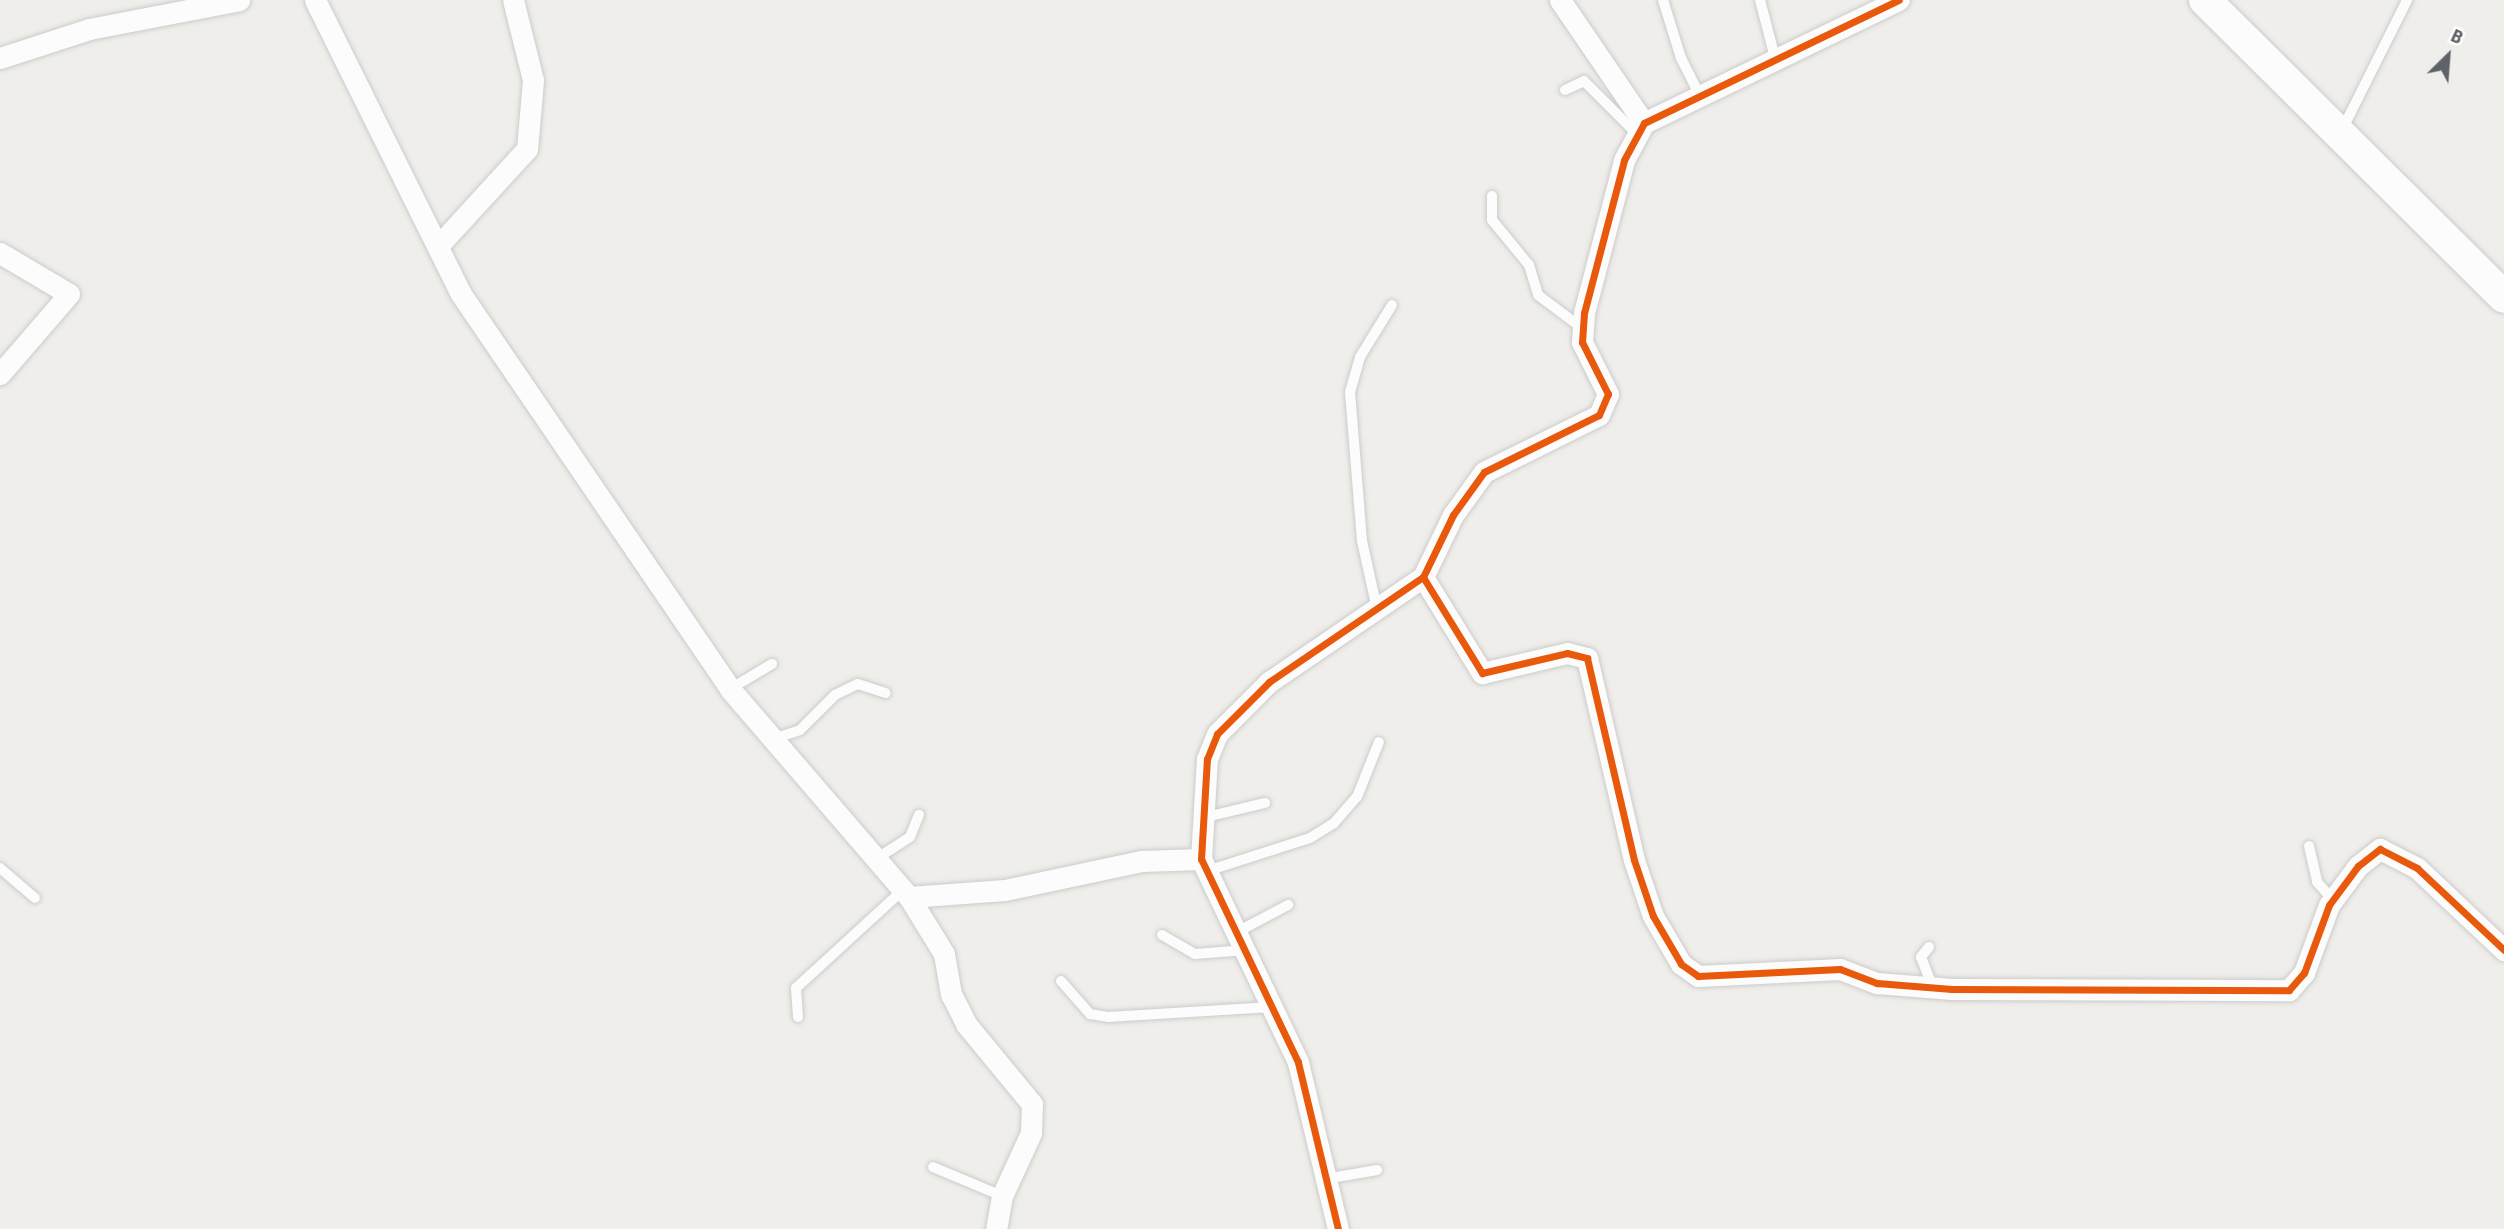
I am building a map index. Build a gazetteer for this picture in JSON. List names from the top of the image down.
{
  "north": "top right"
}
